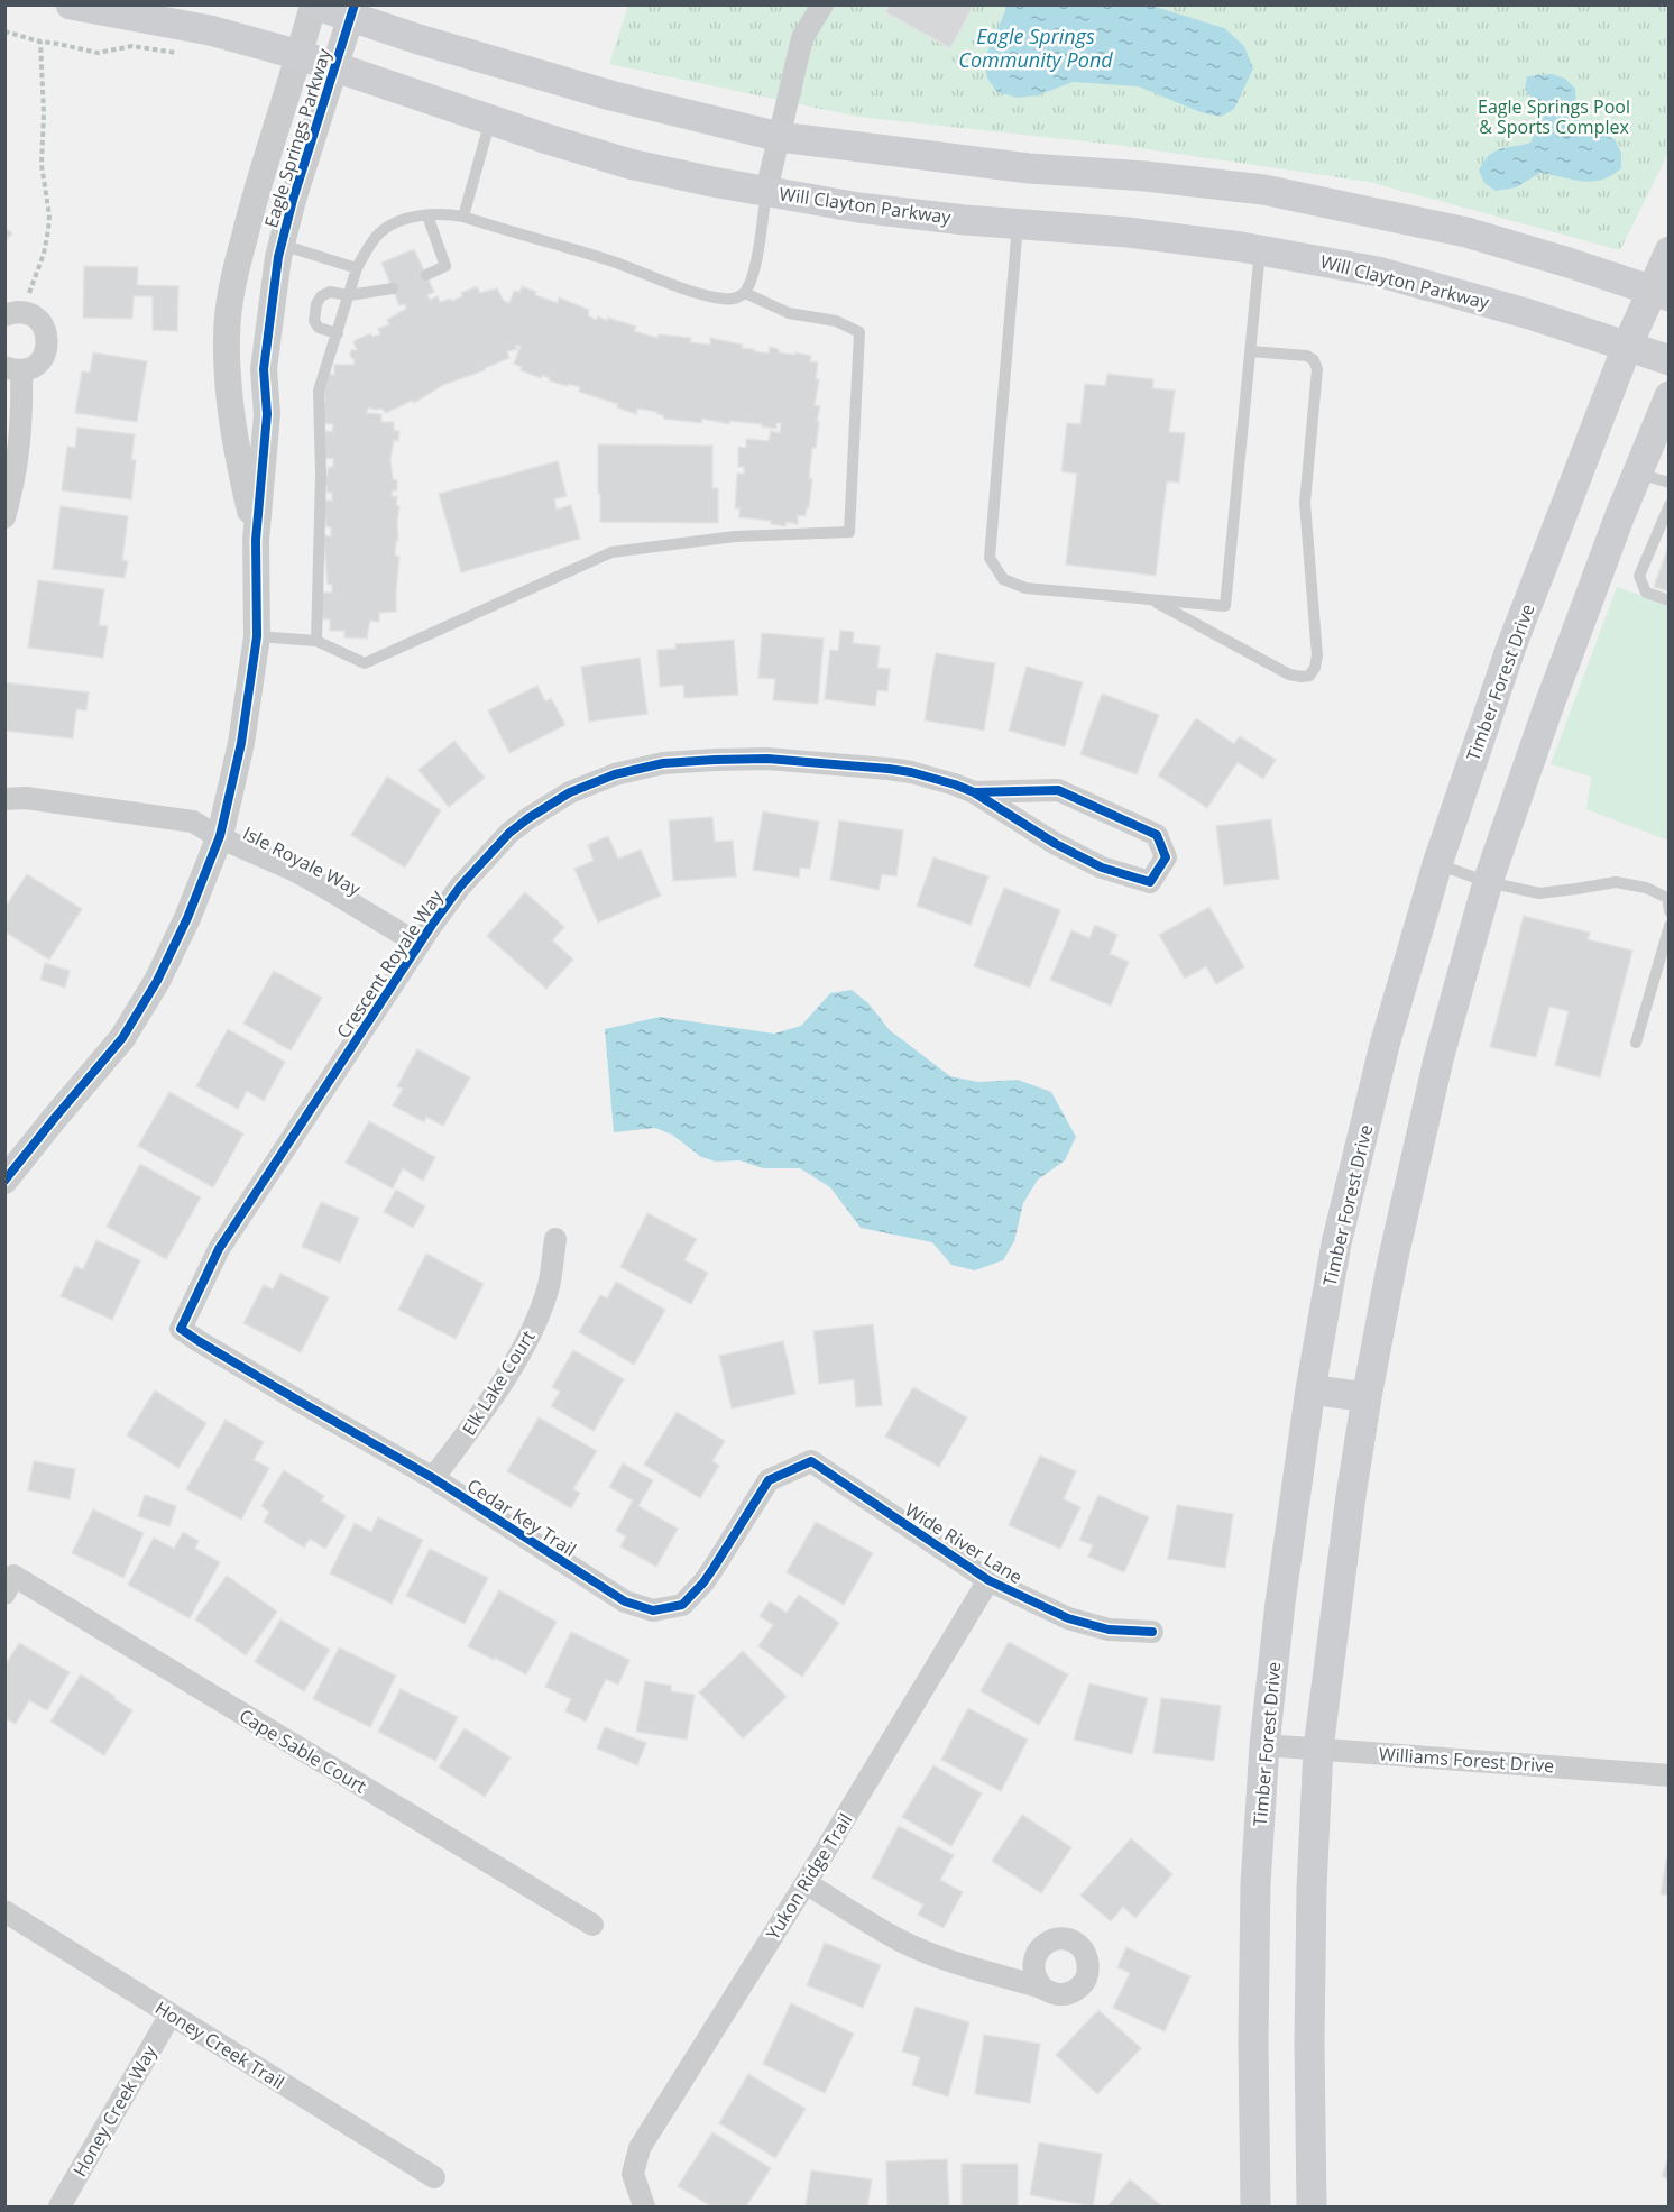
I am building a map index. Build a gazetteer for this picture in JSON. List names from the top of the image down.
{
  "streets": {
    "main road": ["Will Clayton Parkway", "Timber Forest Drive"],
    "street": [
      "Eagle Springs Parkway",
      "Isle Royale Way",
      "Crescent Royale Way",
      "Elk Lake Court",
      "Cedar Key Trail",
      "Wide River Lane",
      "Cape Sable Court",
      "Williams Forest Drive",
      "Yukon Ridge Trail",
      "Honey Creek Trail",
      "Honey Creek Way"
    ]
  },
  "crossings": [
    ["Eagle Springs Parkway", "Will Clayton Parkway"],
    ["Eagle Springs Parkway", "Isle Royale Way"],
    ["Will Clayton Parkway", "Timber Forest Drive"],
    ["Timber Forest Drive", "Williams Forest Drive"],
    ["Isle Royale Way", "Crescent Royale Way"],
    ["Crescent Royale Way", "Cedar Key Trail"],
    ["Elk Lake Court", "Cedar Key Trail"],
    ["Cedar Key Trail", "Wide River Lane"],
    ["Wide River Lane", "Yukon Ridge Trail"],
    ["Honey Creek Trail", "Honey Creek Way"]
  ],
  "water": ["Eagle Springs Community Pond"],
  "parks": ["Eagle Springs Pool & Sports Complex"]
}
